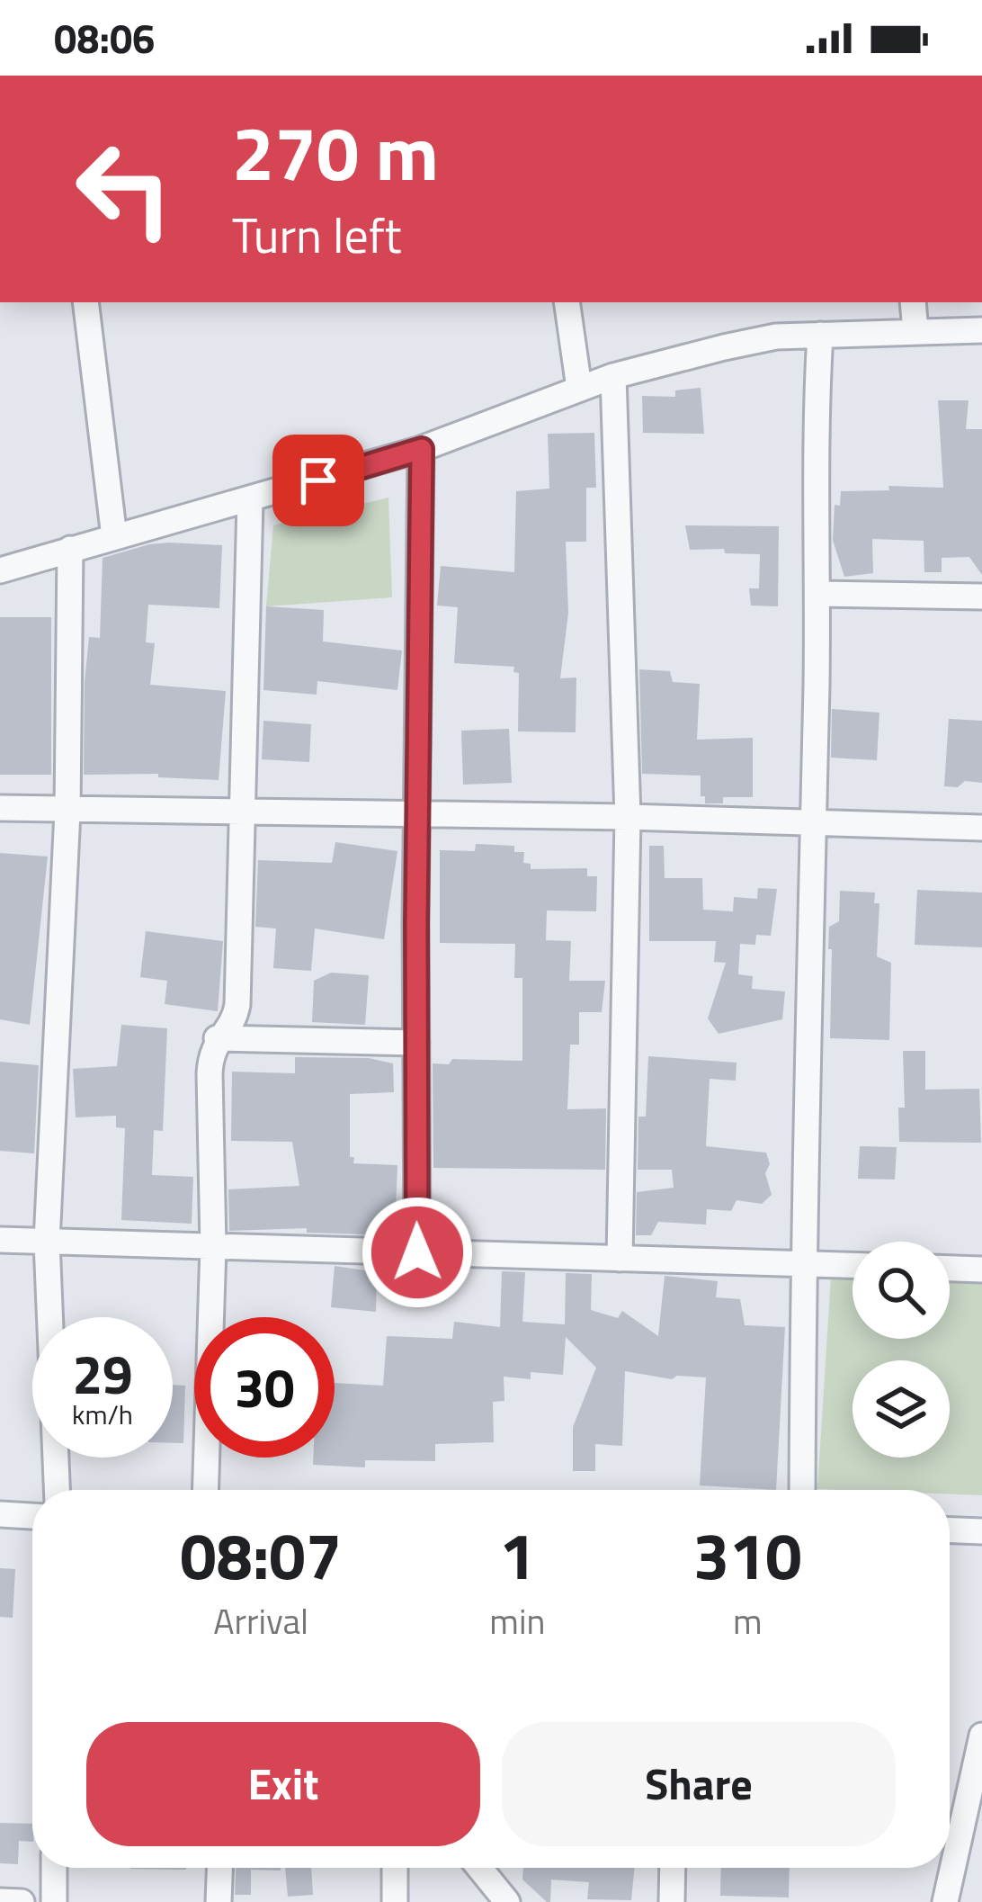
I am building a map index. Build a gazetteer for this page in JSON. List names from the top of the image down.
{
  "page": {
    "status": "08:06",
    "turn": ["270 m", "Turn left"],
    "speed": "29 km/h",
    "limit": "30",
    "eta": [
      "08:07",
      "Arrival",
      "1",
      "min",
      "310",
      "m"
    ],
    "buttons": ["Exit", "Share"]
  }
}
